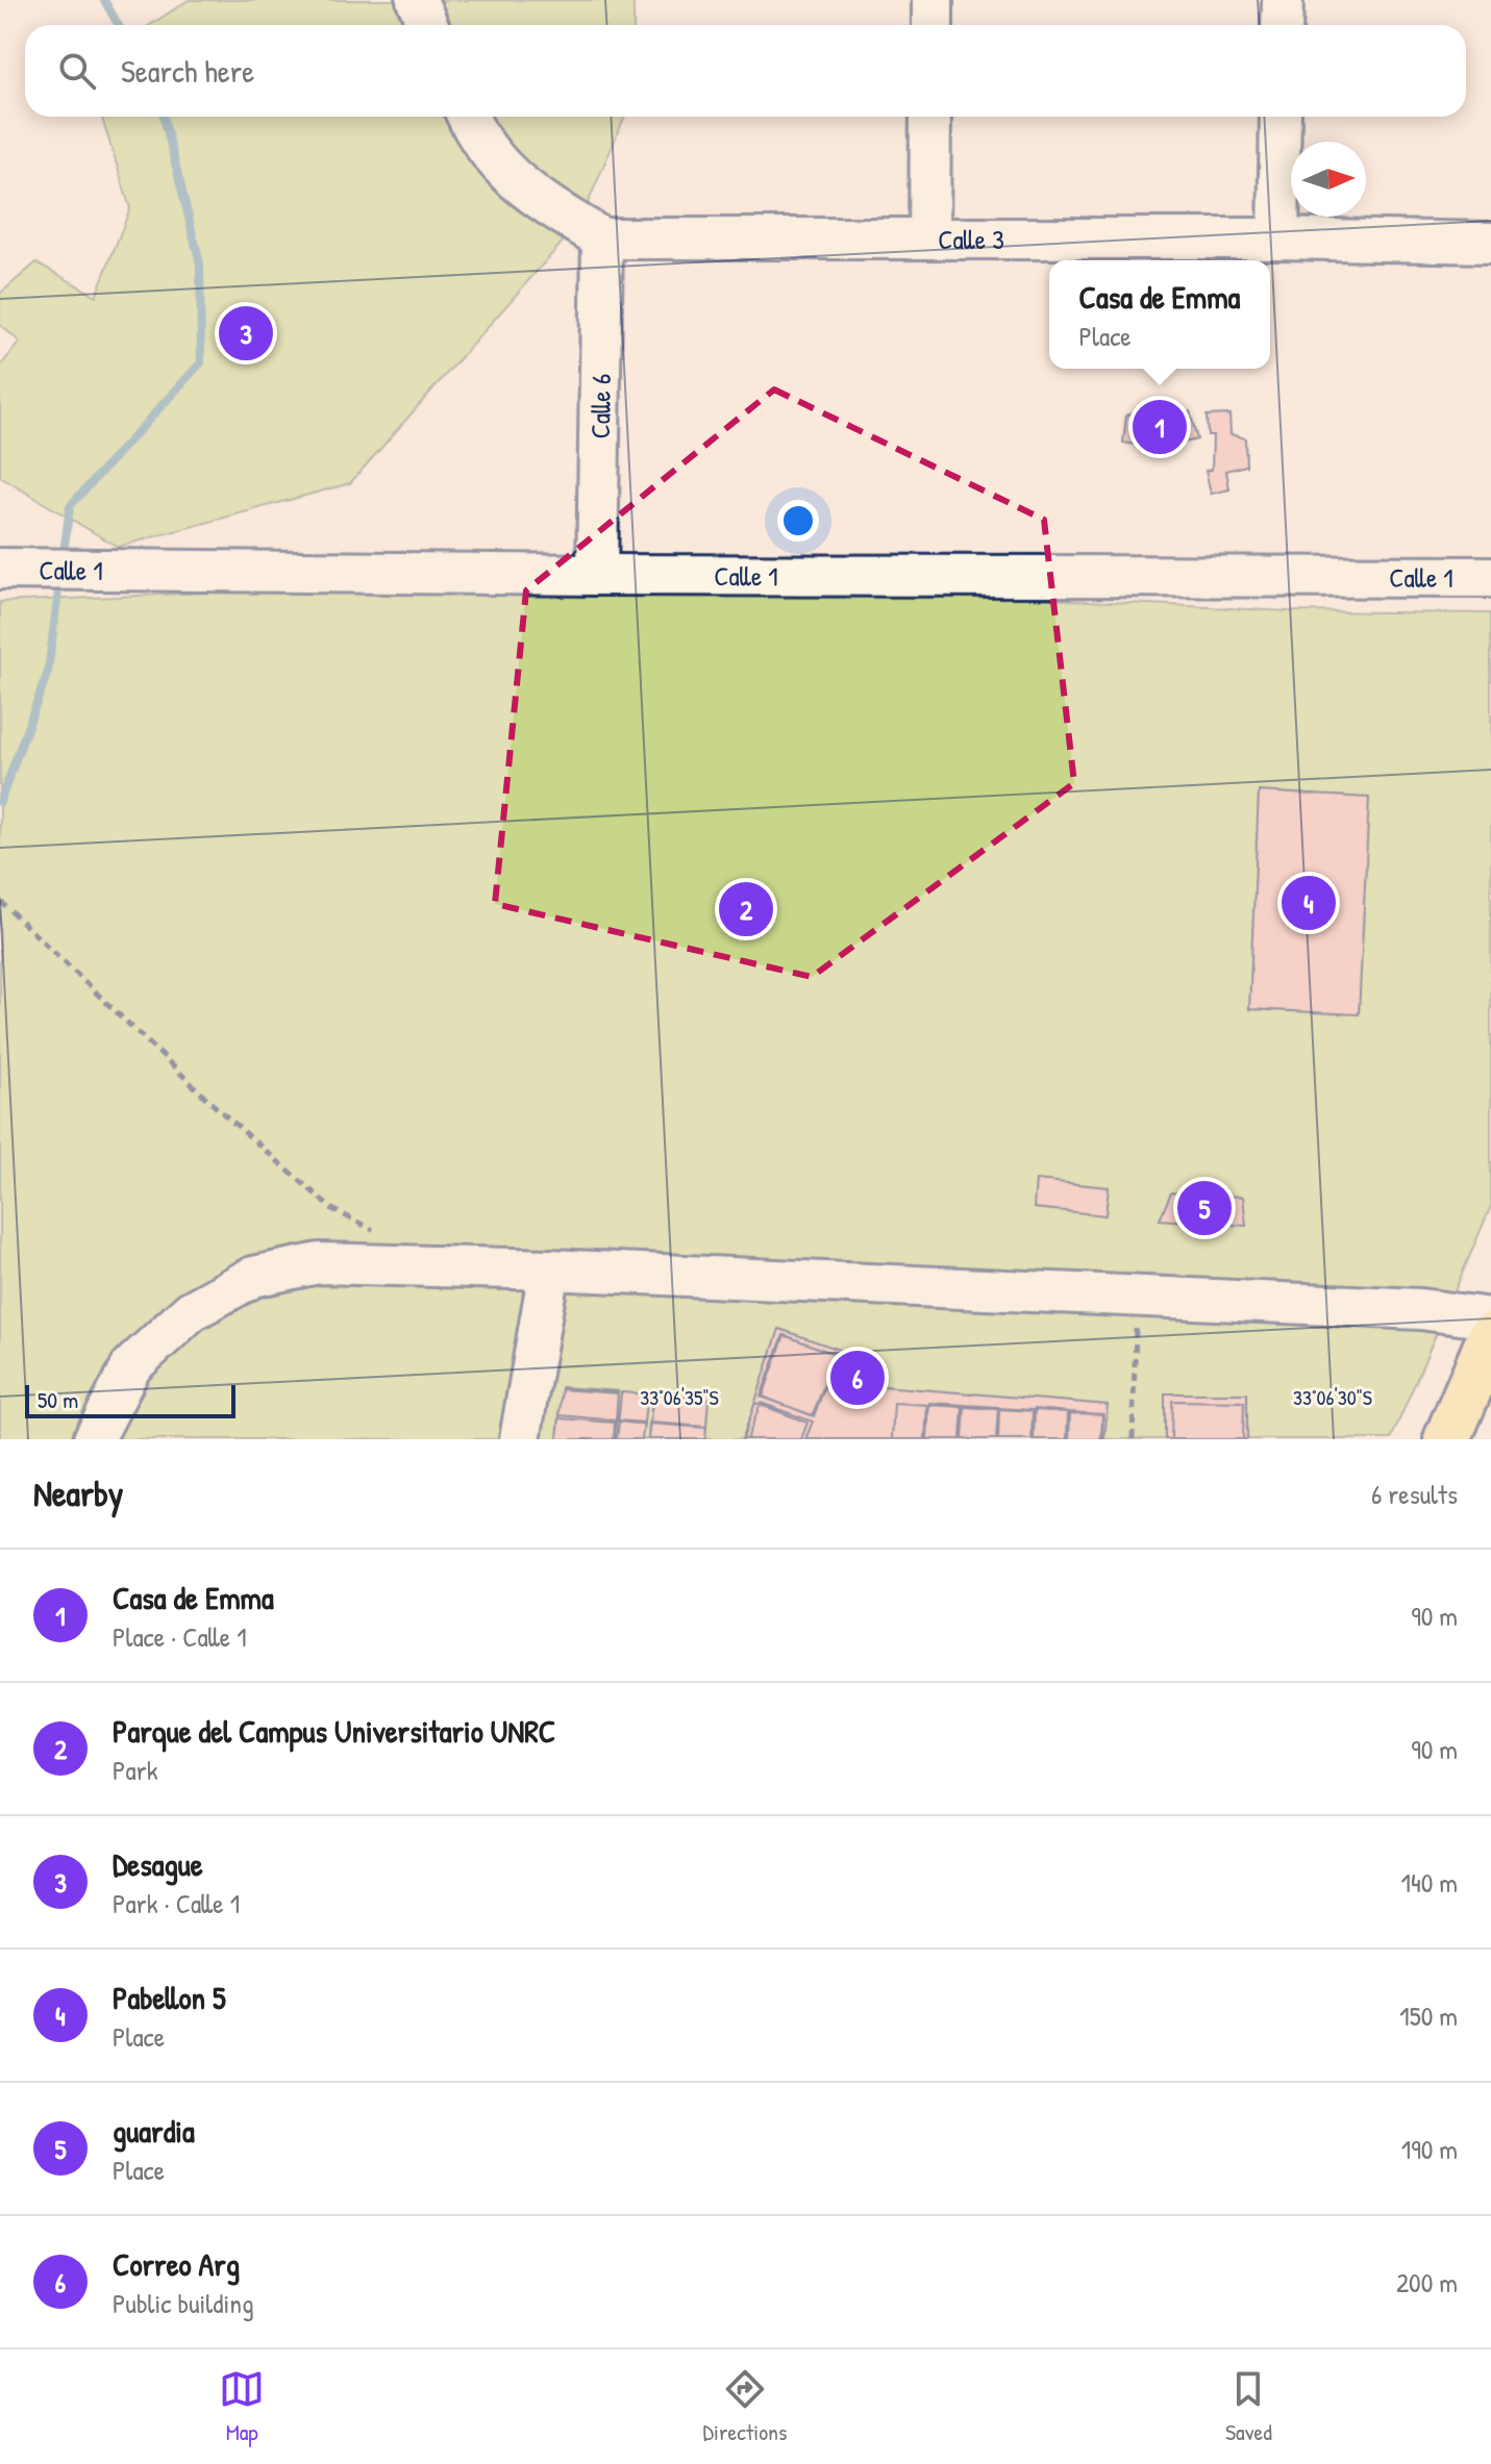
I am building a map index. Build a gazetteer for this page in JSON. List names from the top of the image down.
{
  "streets": {
    "street": ["Calle 3", "Calle 6", "Calle 1"]
  },
  "crossings": [
    ["Calle 3", "Calle 6"],
    ["Calle 6", "Calle 1"]
  ],
  "scale_bar": "50 m",
  "north": "right",
  "page": {
    "search": "Search here",
    "popup": ["Casa de Emma", "Place"],
    "pins": [
      "3",
      "1",
      "4",
      "2",
      "5",
      "6"
    ],
    "scale": "50 m",
    "heading": ["Nearby", "6 results"],
    "list": [
      {
        "mark": "1",
        "name": "Casa de Emma",
        "note": "Place · Calle 1",
        "value": "90 m"
      },
      {
        "mark": "2",
        "name": "Parque del Campus Universitario UNRC",
        "note": "Park",
        "value": "90 m"
      },
      {
        "mark": "3",
        "name": "Desague",
        "note": "Park · Calle 1",
        "value": "140 m"
      },
      {
        "mark": "4",
        "name": "Pabellon 5",
        "note": "Place",
        "value": "150 m"
      },
      {
        "mark": "5",
        "name": "guardia",
        "note": "Place",
        "value": "190 m"
      },
      {
        "mark": "6",
        "name": "Correo Arg",
        "note": "Public building",
        "value": "200 m"
      }
    ],
    "nav": ["Map", "Directions", "Saved"]
  },
  "coordinates": ["33°06'35\"S", "33°06'30\"S"]
}
